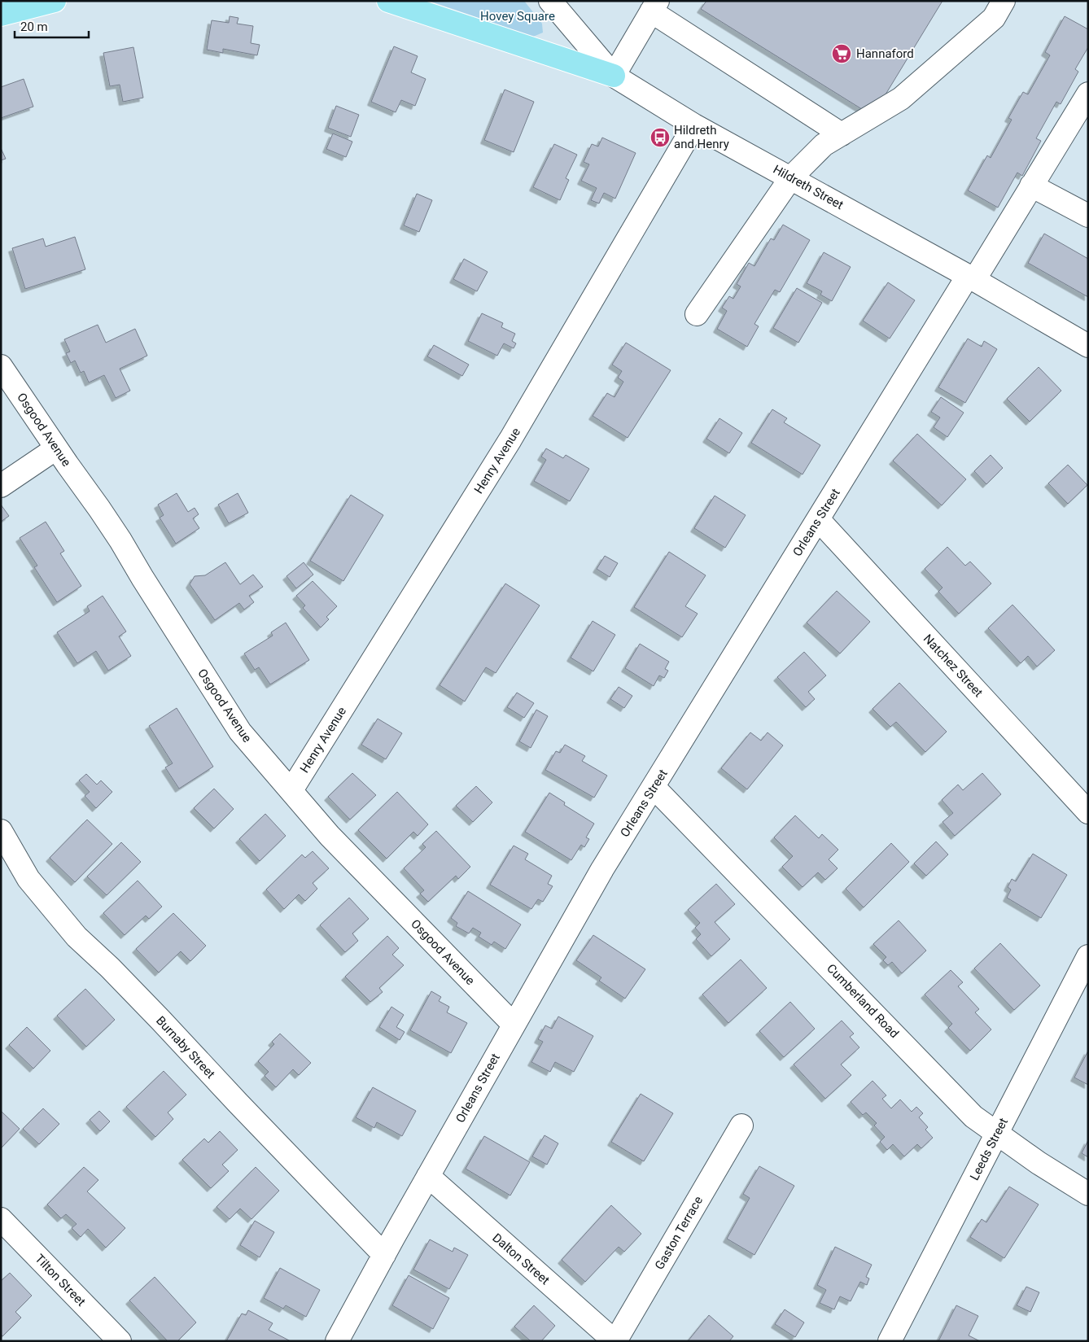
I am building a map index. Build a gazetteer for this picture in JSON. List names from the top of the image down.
{
  "streets": {
    "street": [
      "Hildreth Street",
      "Osgood Avenue",
      "Henry Avenue",
      "Orleans Street",
      "Natchez Street",
      "Cumberland Road",
      "Burnaby Street",
      "Leeds Street",
      "Gaston Terrace",
      "Dalton Street",
      "Tilton Street"
    ]
  },
  "crossings": [
    ["Hildreth Street", "Henry Avenue"],
    ["Hildreth Street", "Orleans Street"],
    ["Osgood Avenue", "Henry Avenue"],
    ["Osgood Avenue", "Orleans Street"],
    ["Orleans Street", "Natchez Street"],
    ["Orleans Street", "Cumberland Road"],
    ["Orleans Street", "Burnaby Street"],
    ["Orleans Street", "Dalton Street"],
    ["Cumberland Road", "Leeds Street"],
    ["Gaston Terrace", "Dalton Street"]
  ],
  "parks": ["Hovey Square"],
  "places": {
    "supermarket": ["Hannaford"],
    "bus stop": ["Hildreth and Henry"]
  },
  "scale_bar": "20 m"
}
